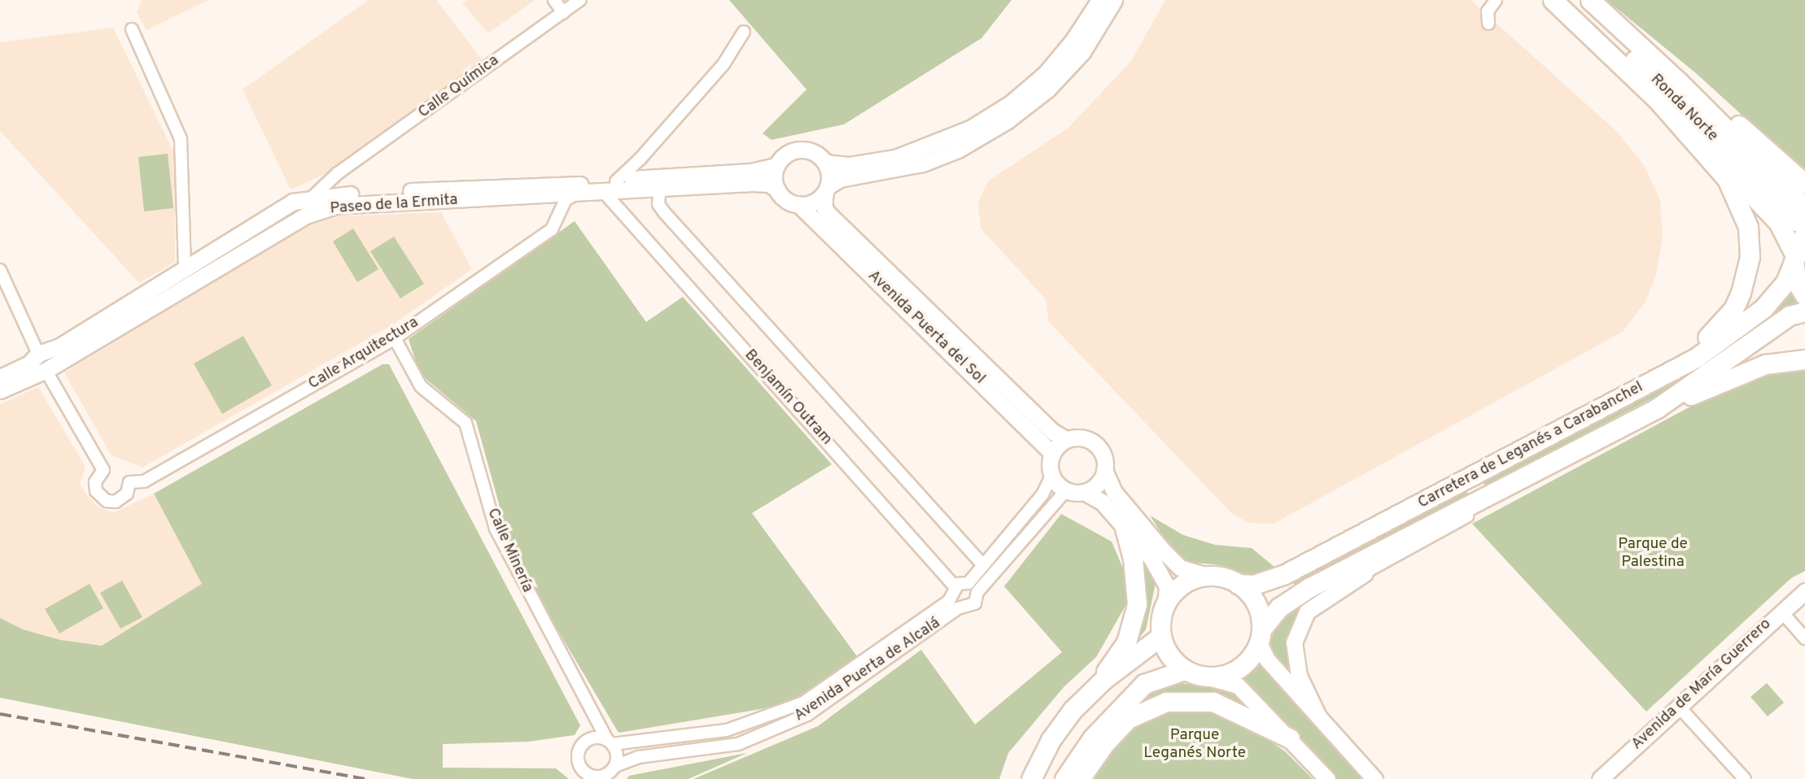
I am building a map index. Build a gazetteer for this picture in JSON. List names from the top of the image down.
{
  "streets": {
    "main road": [
      "Ronda Norte",
      "Paseo de la Ermita",
      "Avenida Puerta del Sol",
      "Carretera de Leganés a Carabanchel",
      "Avenida de María Guerrero"
    ],
    "street": [
      "Calle Química",
      "Calle Arquitectura",
      "Benjamín Outram",
      "Calle Minería",
      "Avenida Puerta de Alcalá"
    ]
  },
  "crossings": [
    ["Calle Química", "Paseo de la Ermita"],
    ["Ronda Norte", "Carretera de Leganés a Carabanchel"],
    ["Paseo de la Ermita", "Avenida Puerta del Sol"],
    ["Paseo de la Ermita", "Calle Arquitectura"],
    ["Paseo de la Ermita", "Benjamín Outram"],
    ["Avenida Puerta del Sol", "Avenida Puerta de Alcalá"],
    ["Calle Arquitectura", "Calle Minería"],
    ["Benjamín Outram", "Avenida Puerta de Alcalá"],
    ["Calle Minería", "Avenida Puerta de Alcalá"]
  ],
  "parks": ["Parque de Palestina", "Parque Leganés Norte"]
}
